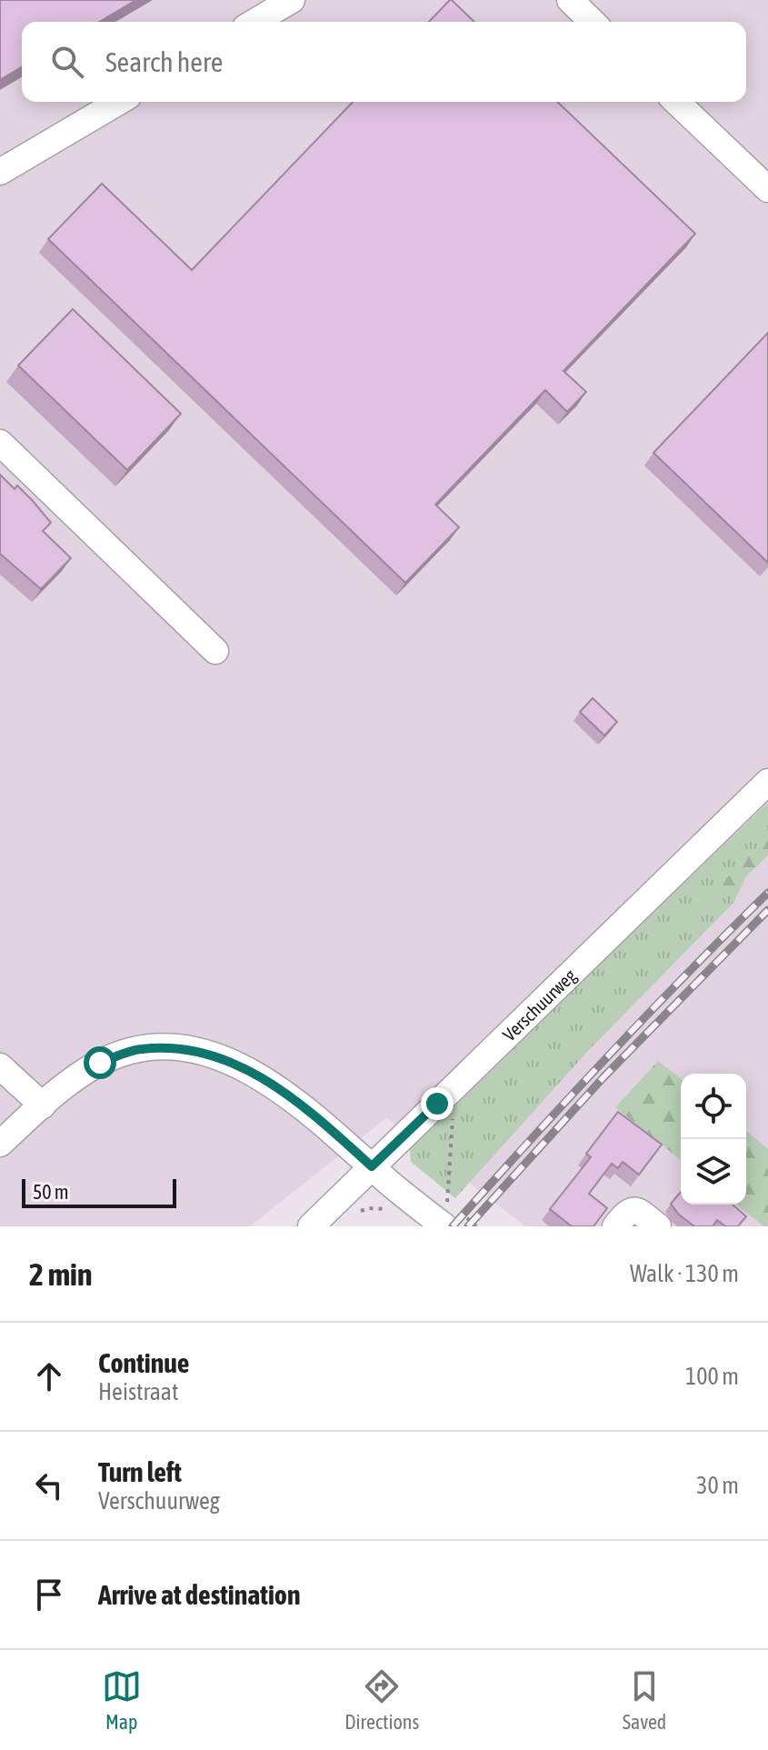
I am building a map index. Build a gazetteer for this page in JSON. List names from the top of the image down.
{
  "streets": {
    "street": ["Verschuurweg"]
  },
  "scale_bar": "50 m",
  "page": {
    "search": "Search here",
    "scale": "50 m",
    "heading": ["2 min", "Walk · 130 m"],
    "list": [
      ["Continue", "Heistraat", "100 m"],
      ["Turn left", "Verschuurweg", "30 m"],
      "Arrive at destination"
    ],
    "nav": ["Map", "Directions", "Saved"]
  }
}
